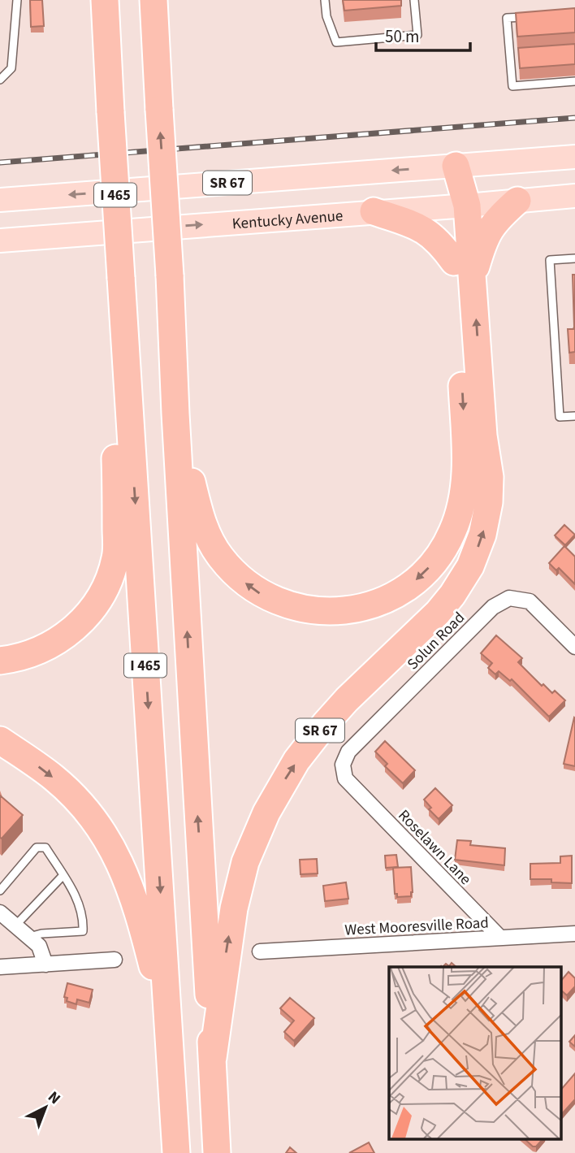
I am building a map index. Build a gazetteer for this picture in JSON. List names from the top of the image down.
{
  "streets": {
    "highway": ["SR 67", "I 465"],
    "main road": ["Kentucky Avenue"],
    "street": ["Solun Road", "Roselawn Lane", "West Mooresville Road"]
  },
  "crossings": [
    ["SR 67", "I 465"],
    ["SR 67", "Kentucky Avenue"],
    ["Solun Road", "Roselawn Lane"],
    ["Roselawn Lane", "West Mooresville Road"]
  ],
  "scale_bar": "50 m",
  "north": "top right"
}
